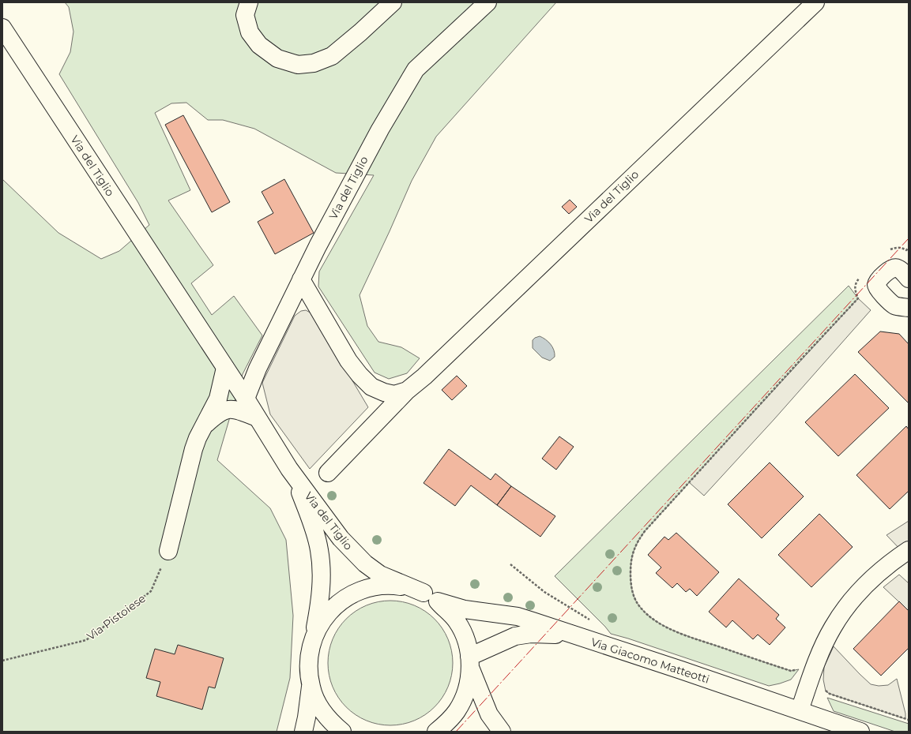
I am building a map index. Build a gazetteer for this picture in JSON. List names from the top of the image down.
{
  "streets": {
    "main road": ["Via del Tiglio", "Via Giacomo Matteotti"],
    "path": ["Via Pistoiese"]
  },
  "crossings": [
    ["Via del Tiglio", "Via Giacomo Matteotti"]
  ]
}
